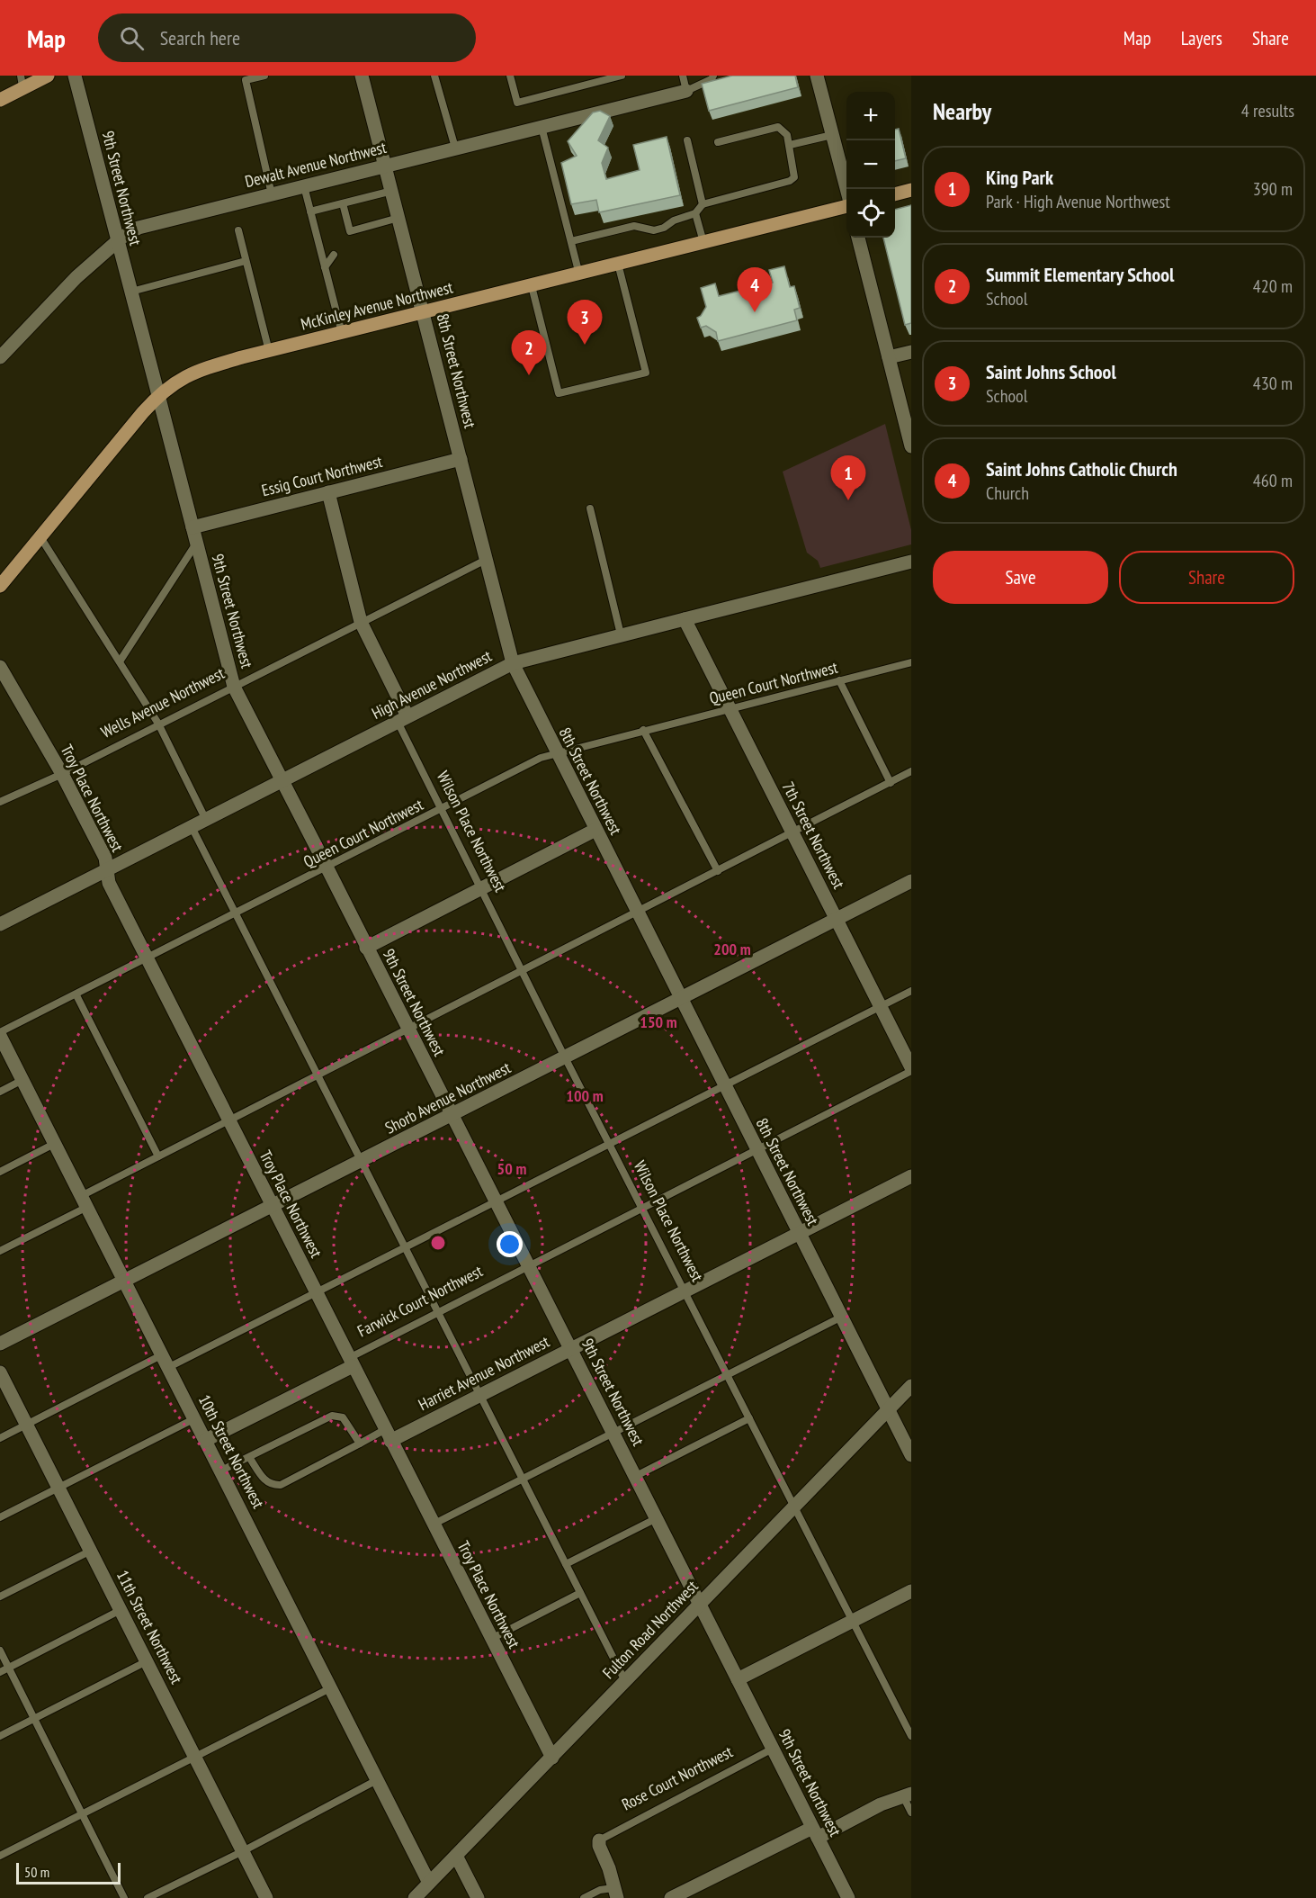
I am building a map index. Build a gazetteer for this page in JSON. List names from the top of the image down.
{
  "streets": {
    "main road": ["McKinley Avenue Northwest"],
    "street": [
      "Dewalt Avenue Northwest",
      "9th Street Northwest",
      "8th Street Northwest",
      "Essig Court Northwest",
      "High Avenue Northwest",
      "Troy Place Northwest",
      "Wilson Place Northwest",
      "7th Street Northwest",
      "Shorb Avenue Northwest",
      "Farwick Court Northwest",
      "Harriet Avenue Northwest",
      "10th Street Northwest",
      "11th Street Northwest",
      "Fulton Road Northwest"
    ],
    "lane": ["Queen Court Northwest", "Wells Avenue Northwest", "Rose Court Northwest"]
  },
  "crossings": [
    ["Dewalt Avenue Northwest", "9th Street Northwest"],
    ["Dewalt Avenue Northwest", "8th Street Northwest"],
    ["9th Street Northwest", "McKinley Avenue Northwest"],
    ["9th Street Northwest", "Essig Court Northwest"],
    ["9th Street Northwest", "Queen Court Northwest"],
    ["9th Street Northwest", "High Avenue Northwest"],
    ["9th Street Northwest", "Wells Avenue Northwest"],
    ["9th Street Northwest", "Shorb Avenue Northwest"],
    ["9th Street Northwest", "Farwick Court Northwest"],
    ["9th Street Northwest", "Harriet Avenue Northwest"],
    ["9th Street Northwest", "Fulton Road Northwest"],
    ["9th Street Northwest", "Rose Court Northwest"],
    ["McKinley Avenue Northwest", "8th Street Northwest"],
    ["8th Street Northwest", "Essig Court Northwest"],
    ["8th Street Northwest", "Queen Court Northwest"],
    ["8th Street Northwest", "High Avenue Northwest"],
    ["8th Street Northwest", "Wells Avenue Northwest"],
    ["8th Street Northwest", "Shorb Avenue Northwest"],
    ["8th Street Northwest", "Farwick Court Northwest"],
    ["8th Street Northwest", "Harriet Avenue Northwest"],
    ["8th Street Northwest", "Fulton Road Northwest"],
    ["Essig Court Northwest", "Wilson Place Northwest"],
    ["Queen Court Northwest", "Troy Place Northwest"],
    ["Queen Court Northwest", "Wilson Place Northwest"],
    ["Queen Court Northwest", "7th Street Northwest"],
    ["Queen Court Northwest", "10th Street Northwest"],
    ["High Avenue Northwest", "Troy Place Northwest"],
    ["High Avenue Northwest", "Wilson Place Northwest"],
    ["High Avenue Northwest", "7th Street Northwest"],
    ["Wells Avenue Northwest", "Troy Place Northwest"],
    ["Wells Avenue Northwest", "Wilson Place Northwest"],
    ["Troy Place Northwest", "Shorb Avenue Northwest"],
    ["Troy Place Northwest", "Farwick Court Northwest"],
    ["Troy Place Northwest", "Harriet Avenue Northwest"],
    ["Troy Place Northwest", "Fulton Road Northwest"],
    ["Wilson Place Northwest", "Shorb Avenue Northwest"],
    ["Wilson Place Northwest", "Farwick Court Northwest"],
    ["Wilson Place Northwest", "Harriet Avenue Northwest"],
    ["Wilson Place Northwest", "Fulton Road Northwest"],
    ["7th Street Northwest", "Shorb Avenue Northwest"],
    ["7th Street Northwest", "Farwick Court Northwest"],
    ["Shorb Avenue Northwest", "10th Street Northwest"],
    ["Farwick Court Northwest", "10th Street Northwest"],
    ["10th Street Northwest", "Fulton Road Northwest"]
  ],
  "scale_bar": "50 m",
  "page": {
    "header": "Map",
    "search": "Search here",
    "nav": ["Map", "Layers", "Share"],
    "heading": ["Nearby", "4 results"],
    "map_buttons": ["+", "−"],
    "list": [
      {
        "mark": "1",
        "name": "King Park",
        "note": "Park · High Avenue Northwest",
        "value": "390 m"
      },
      {
        "mark": "2",
        "name": "Summit Elementary School",
        "note": "School",
        "value": "420 m"
      },
      {
        "mark": "3",
        "name": "Saint Johns School",
        "note": "School",
        "value": "430 m"
      },
      {
        "mark": "4",
        "name": "Saint Johns Catholic Church",
        "note": "Church",
        "value": "460 m"
      }
    ],
    "pins": [
      "4",
      "3",
      "2",
      "1"
    ],
    "buttons": ["Save", "Share"],
    "scale": "50 m"
  },
  "rings": [
    "200 m",
    "150 m",
    "100 m",
    "50 m"
  ]
}
